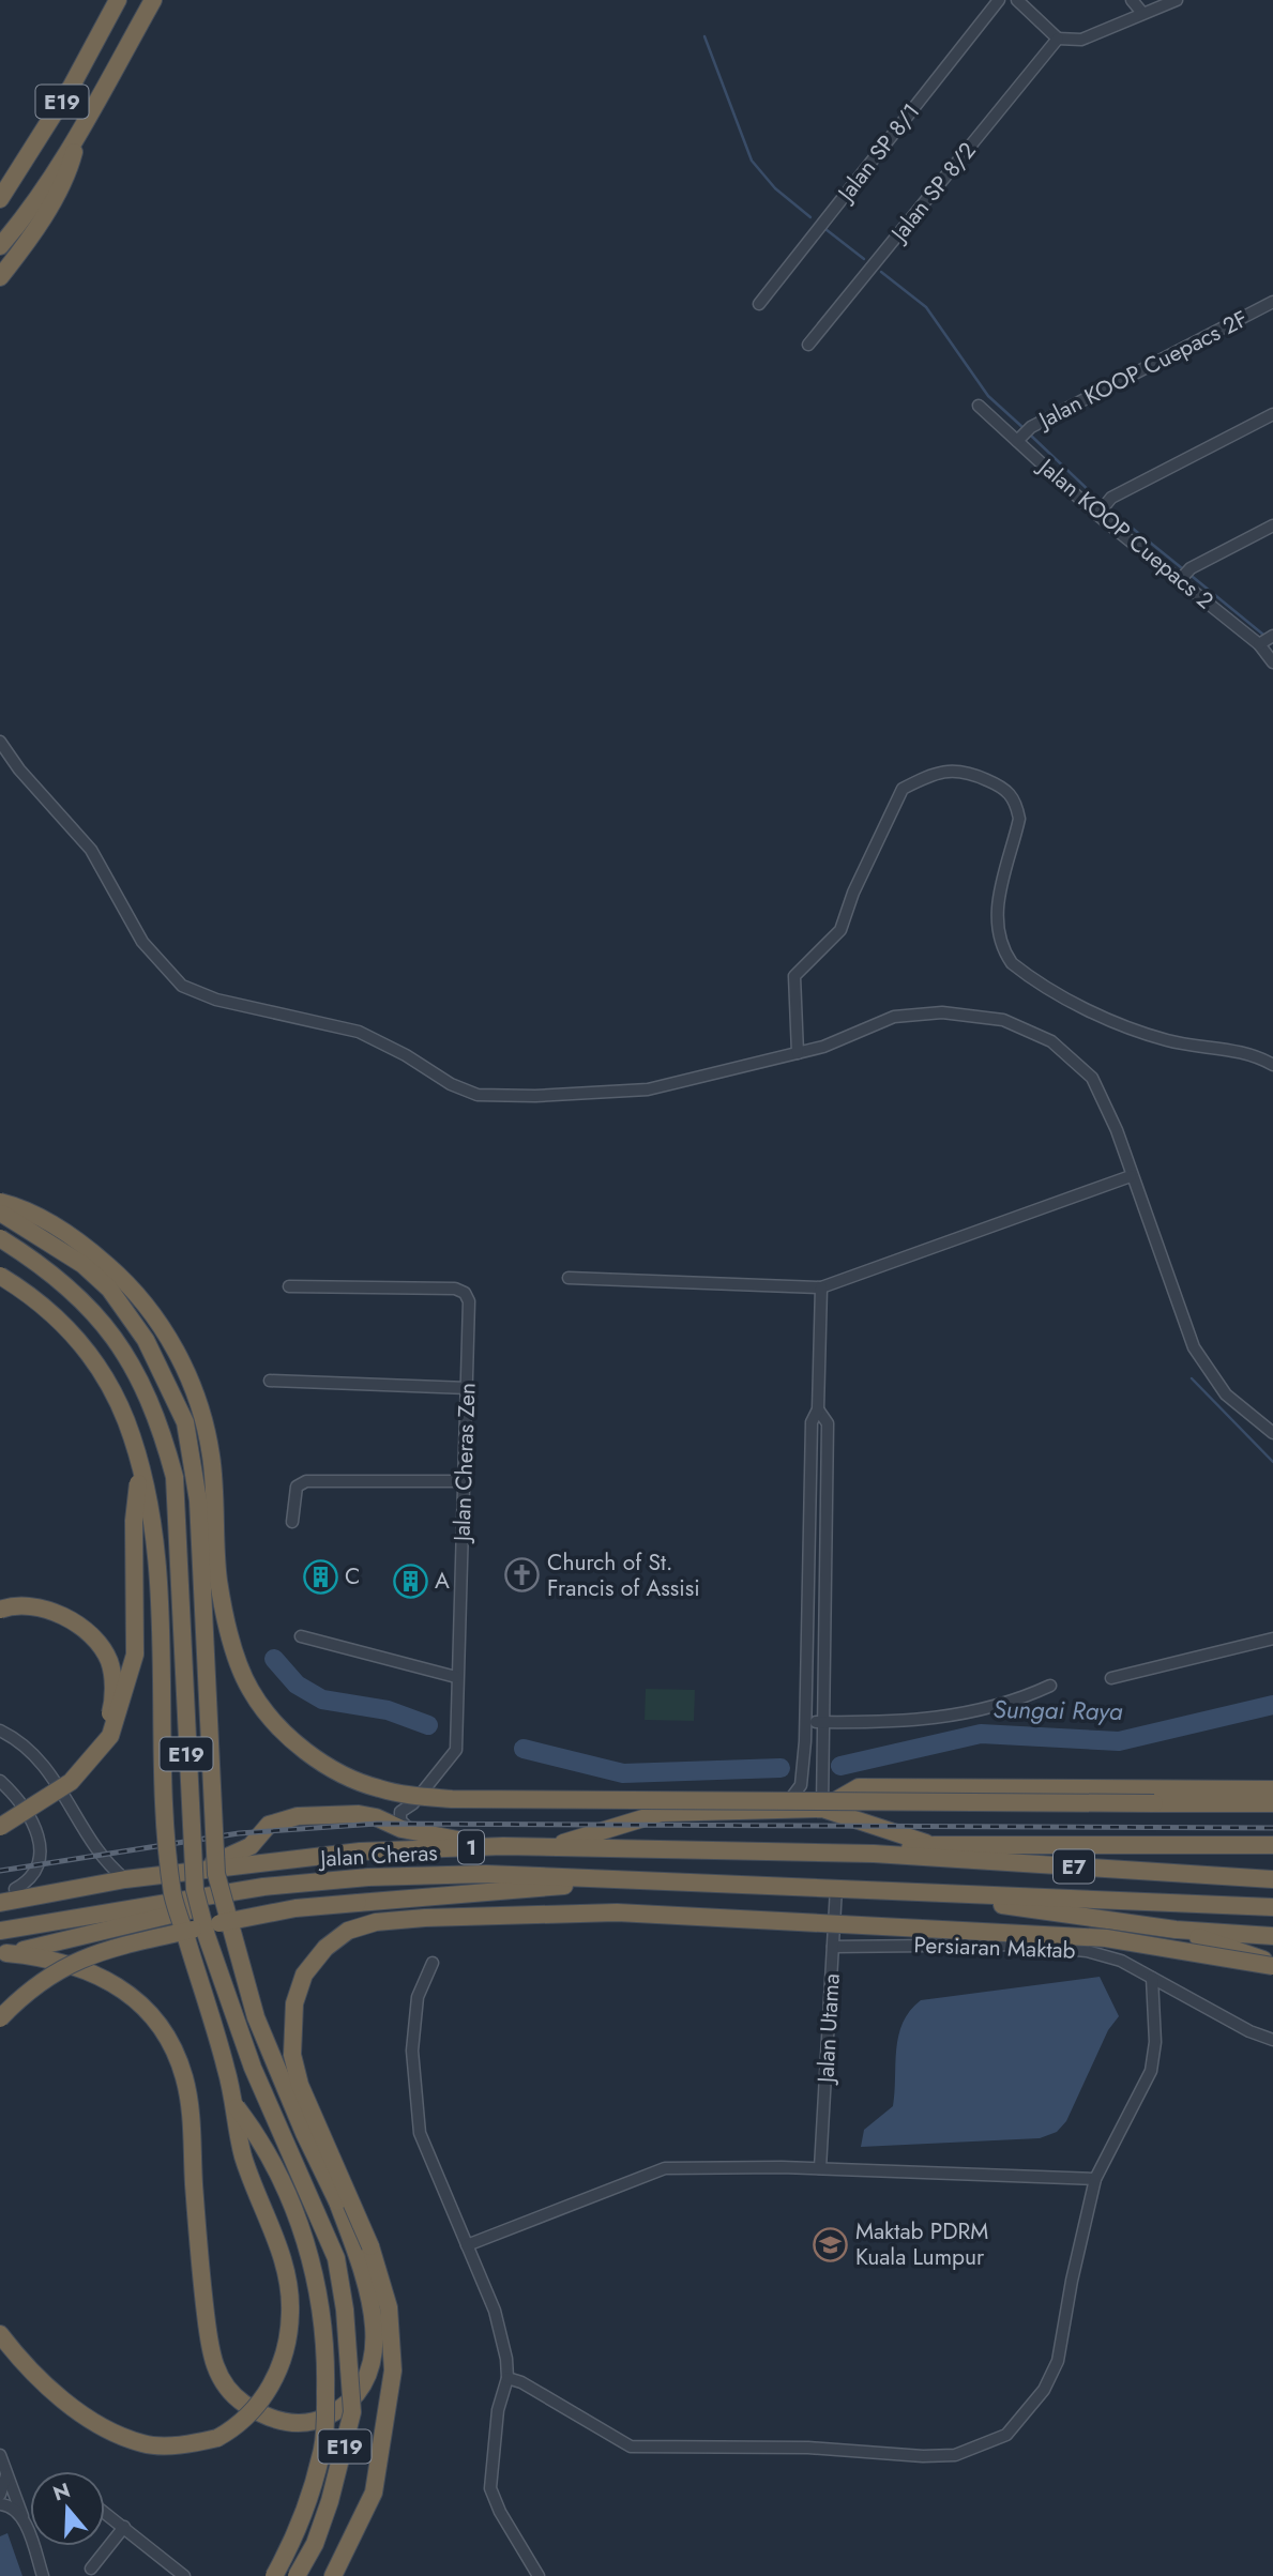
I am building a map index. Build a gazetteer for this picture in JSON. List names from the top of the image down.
{
  "streets": {
    "highway": [
      "E19",
      "1",
      "Jalan Cheras",
      "E7"
    ],
    "street": [
      "Jalan SP 8/1",
      "Jalan SP 8/2",
      "Jalan KOOP Cuepacs 2F",
      "Jalan KOOP Cuepacs 2",
      "Jalan Cheras Zen",
      "Persiaran Maktab",
      "Jalan Utama"
    ]
  },
  "crossings": [
    ["Jalan KOOP Cuepacs 2F", "Jalan KOOP Cuepacs 2"],
    ["Jalan Cheras", "E7"],
    ["Jalan Cheras", "Jalan Utama"],
    ["Persiaran Maktab", "Jalan Utama"]
  ],
  "water": ["Sungai Raya"],
  "places": {
    "church": ["Church of St. Francis of Assisi"],
    "building": ["C", "A"],
    "school or university": ["Maktab PDRM Kuala Lumpur"]
  },
  "north": "top"
}
